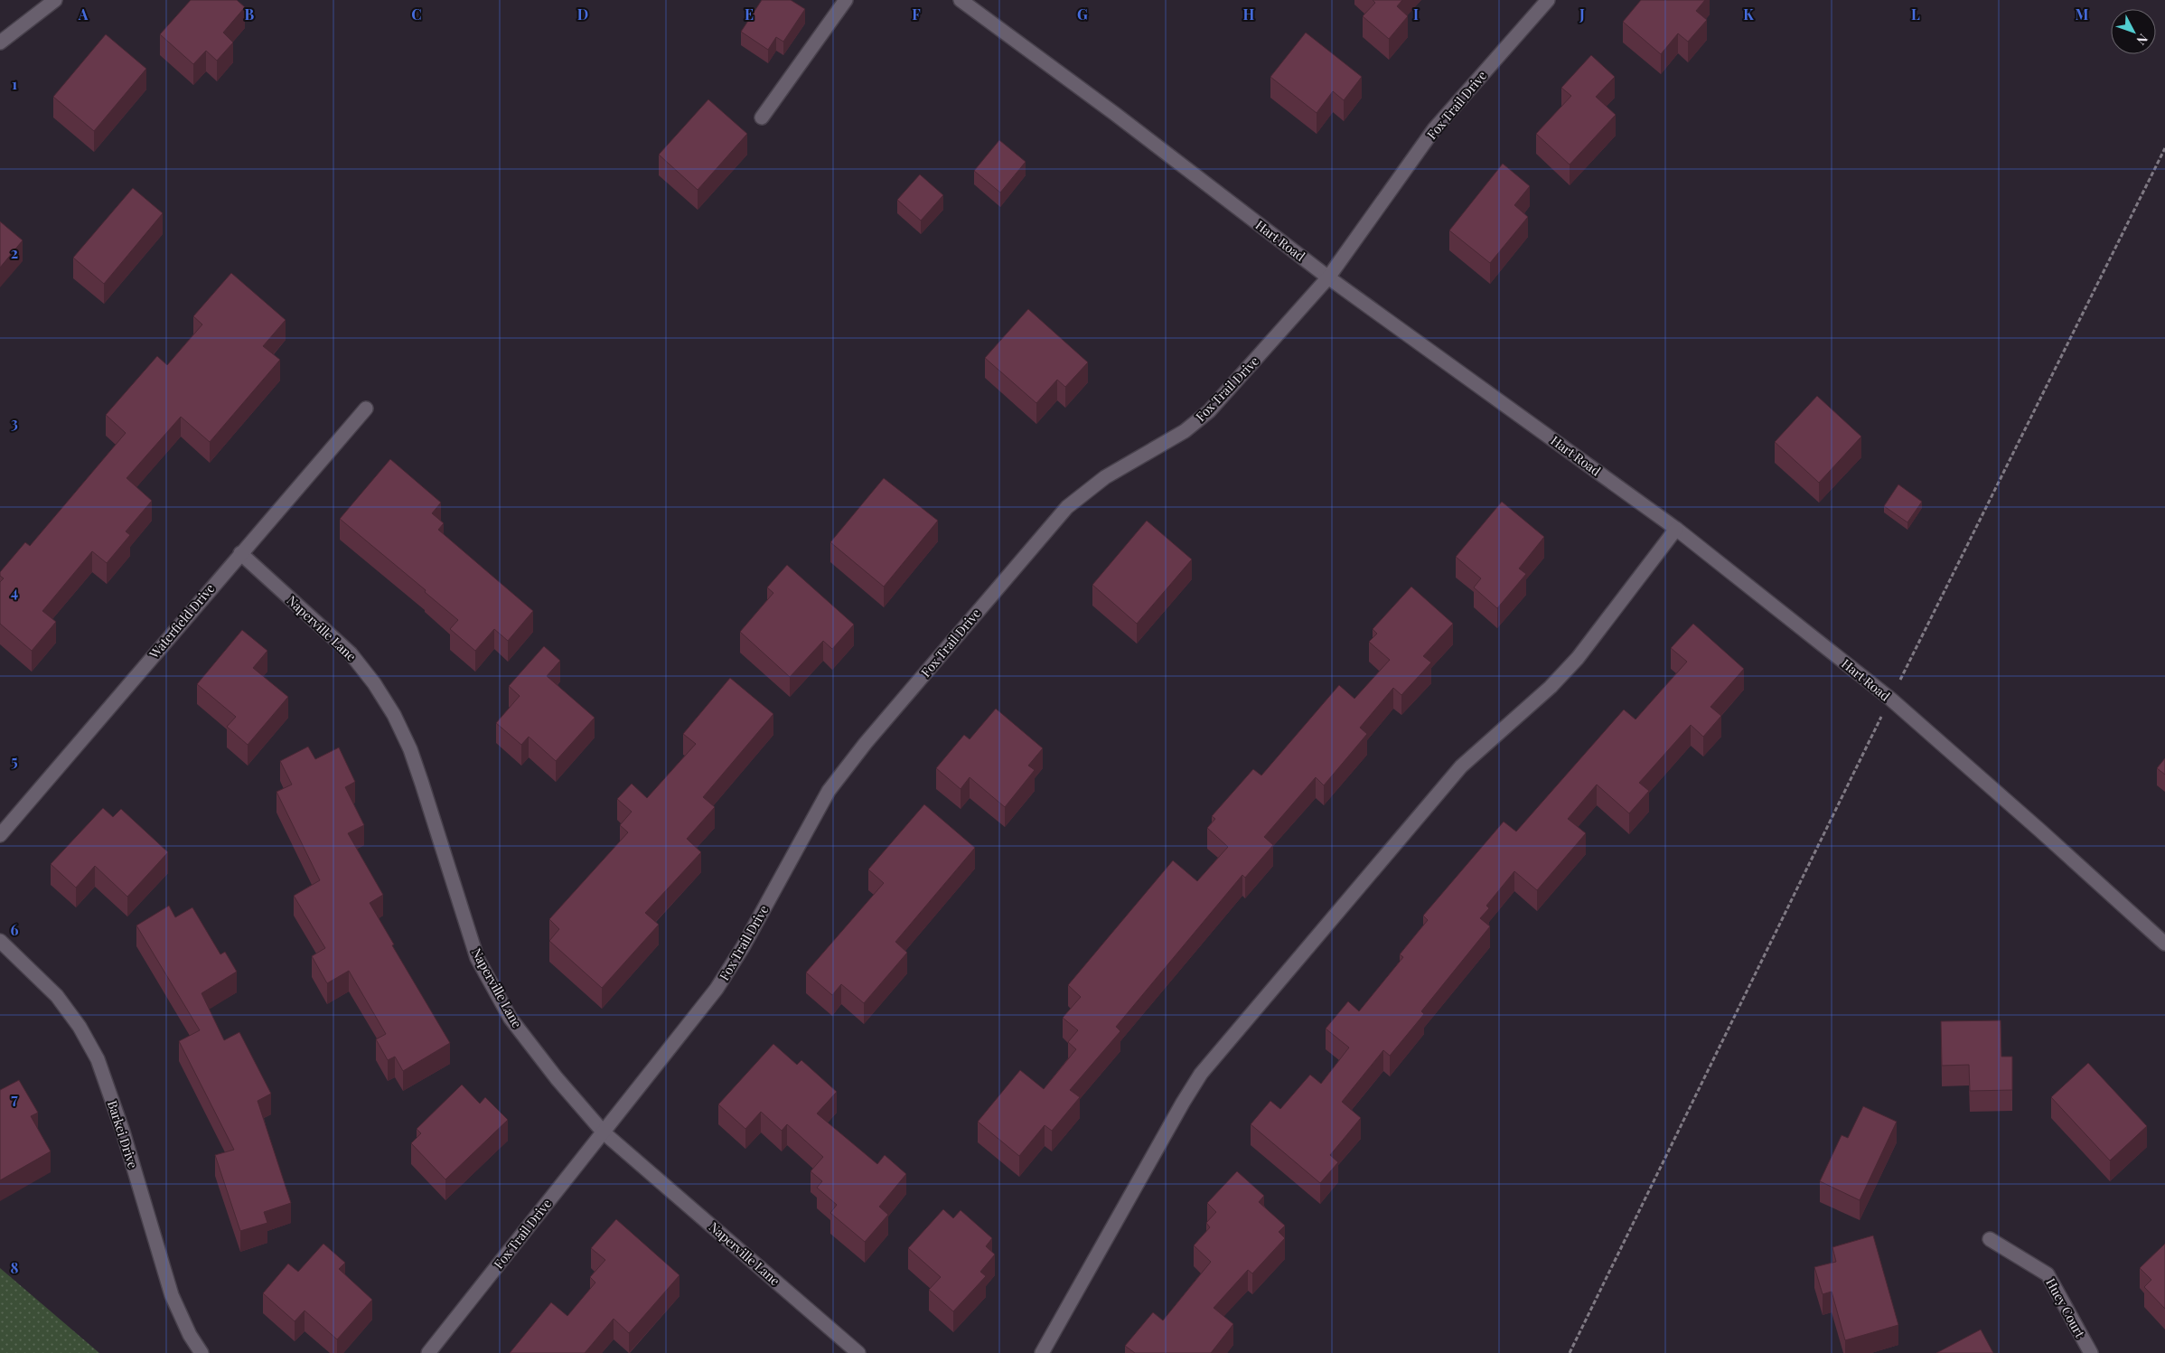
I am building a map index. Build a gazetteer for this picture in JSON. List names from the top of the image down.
{
  "streets": {
    "street": [
      "Fox Trail Drive",
      "Hart Road",
      "Waterfield Drive",
      "Naperville Lane",
      "Barkei Drive",
      "Huey Court"
    ]
  },
  "crossings": [
    ["Fox Trail Drive", "Hart Road"],
    ["Fox Trail Drive", "Naperville Lane"],
    ["Waterfield Drive", "Naperville Lane"]
  ],
  "north": "bottom right",
  "grid": {
    "columns": [
      "A",
      "B",
      "C",
      "D",
      "E",
      "F",
      "G",
      "H",
      "I",
      "J",
      "K",
      "L",
      "M"
    ],
    "rows": [
      "1",
      "2",
      "3",
      "4",
      "5",
      "6",
      "7",
      "8"
    ]
  }
}
